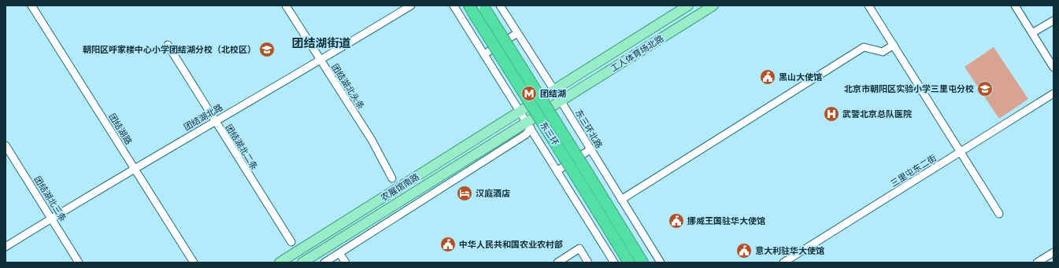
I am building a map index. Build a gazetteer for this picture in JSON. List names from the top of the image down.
{
  "streets": {
    "highway": ["东三环"],
    "main road": ["工人体育场北路", "农展馆南路"],
    "street": [
      "团结湖北头条",
      "团结湖北路",
      "团结湖路",
      "东三环北路",
      "团结湖北二条",
      "三里屯东二街",
      "团结湖北三条"
    ]
  },
  "crossings": [
    ["工人体育场北路", "东三环北路"],
    ["工人体育场北路", "农展馆南路"],
    ["团结湖北头条", "团结湖北路"],
    ["团结湖北路", "团结湖路"],
    ["团结湖北路", "团结湖北二条"],
    ["团结湖北路", "团结湖北三条"]
  ],
  "districts": ["团结湖街道"],
  "places": {
    "school or university": ["朝阳区呼家楼中心小学团结湖分校（北校区）", "北京市朝阳区实验小学三里屯分校"],
    "public building": [
      "黑山大使馆",
      "挪威王国驻华大使馆",
      "中华人民共和国农业农村部",
      "意大利驻华大使馆"
    ],
    "metro station": ["团结湖"],
    "hospital": ["武警北京总队医院"],
    "hotel": ["汉庭酒店"]
  }
}
